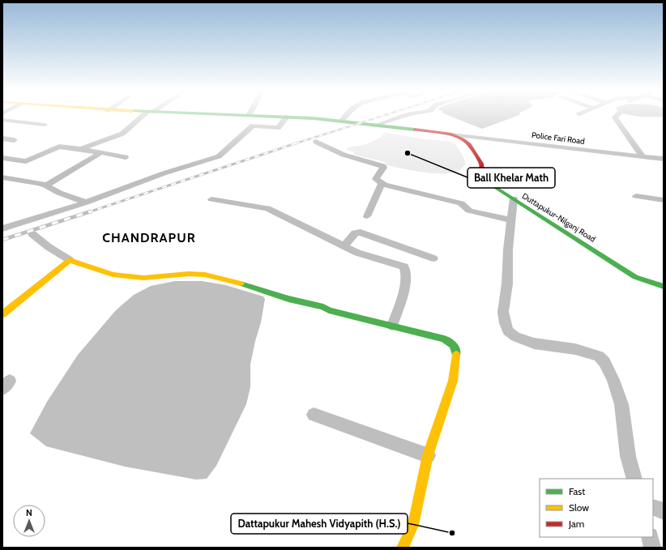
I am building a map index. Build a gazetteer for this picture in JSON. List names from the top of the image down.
{
  "streets": {
    "main road": ["Duttapukur-Nilganj Road"],
    "street": ["Police Fari Road"]
  },
  "crossings": [
    ["Police Fari Road", "Duttapukur-Nilganj Road"]
  ],
  "districts": ["CHANDRAPUR"],
  "places": ["Ball Khelar Math", "Dattapukur Mahesh Vidyapith (H.S.)"],
  "legend": ["Fast", "Slow", "Jam"],
  "north": "top"
}
